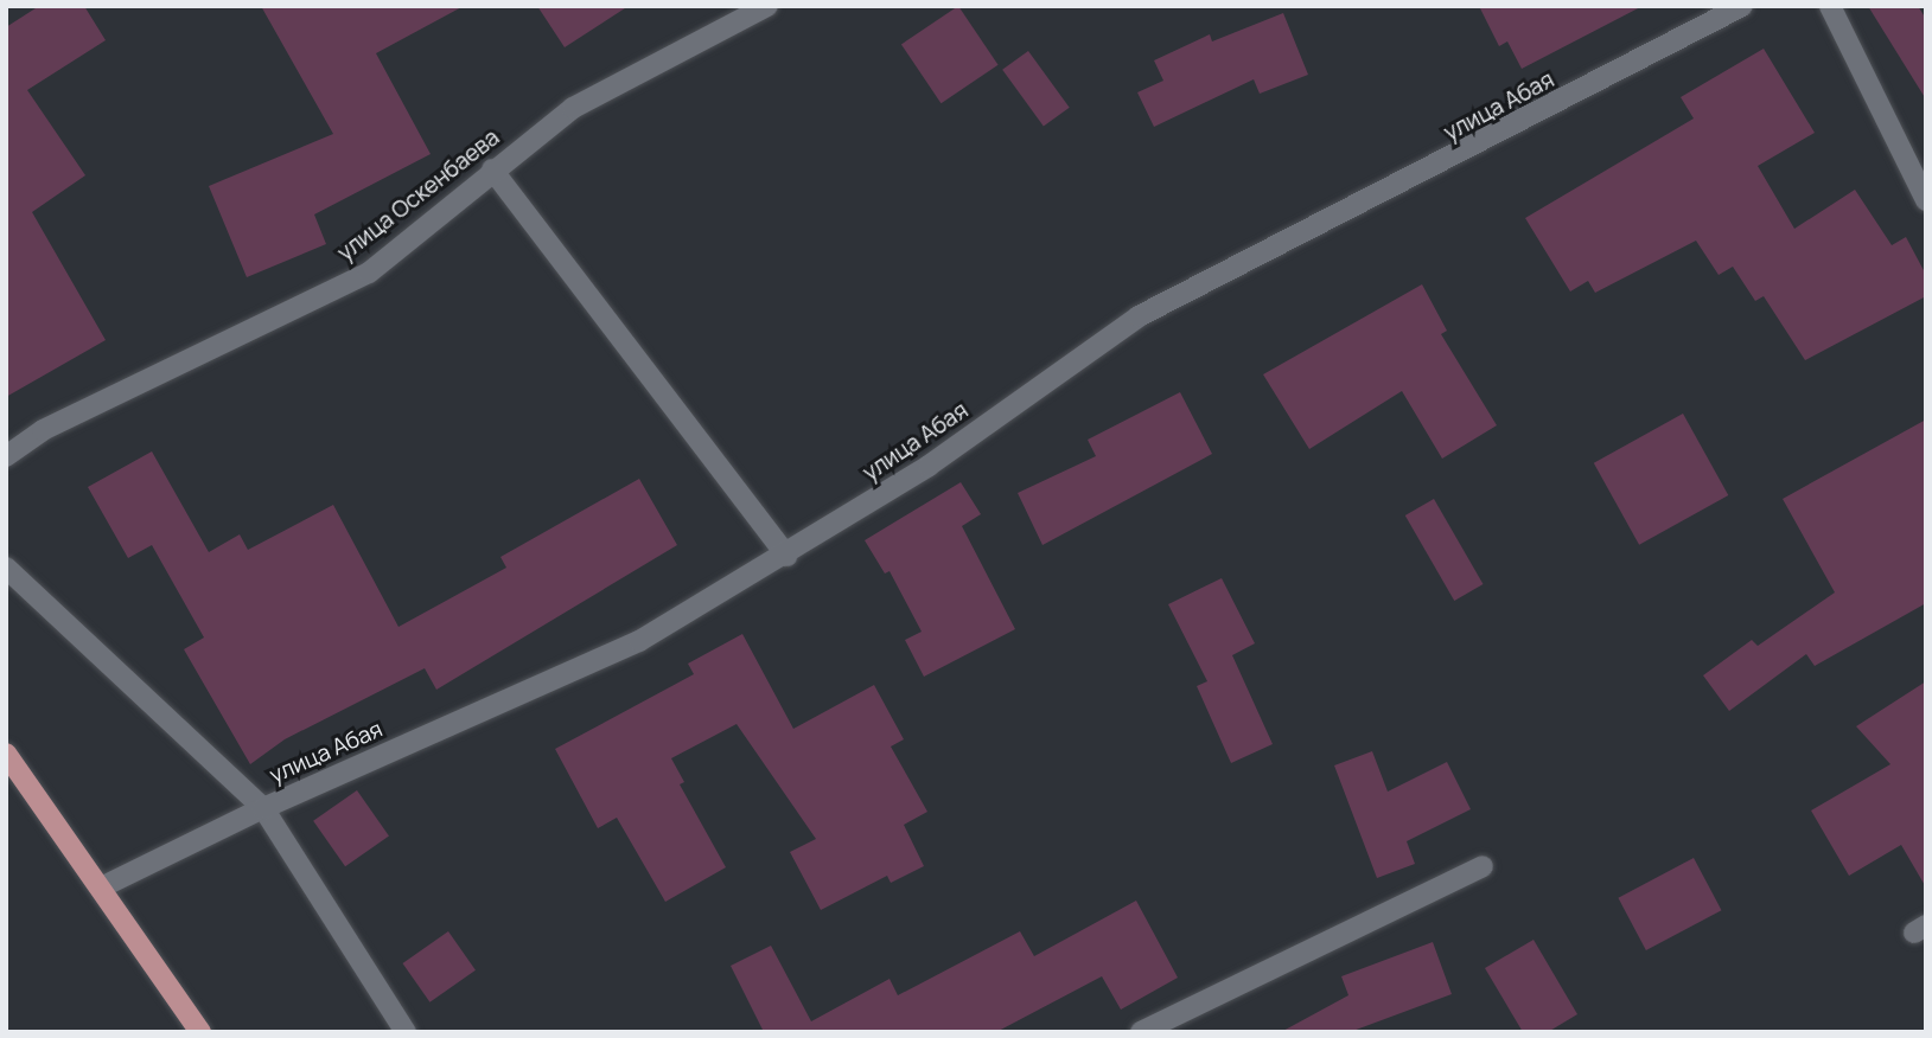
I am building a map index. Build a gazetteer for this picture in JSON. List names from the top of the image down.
{
  "streets": {
    "street": ["улица Абая", "улица Оскенбаева"]
  }
}
